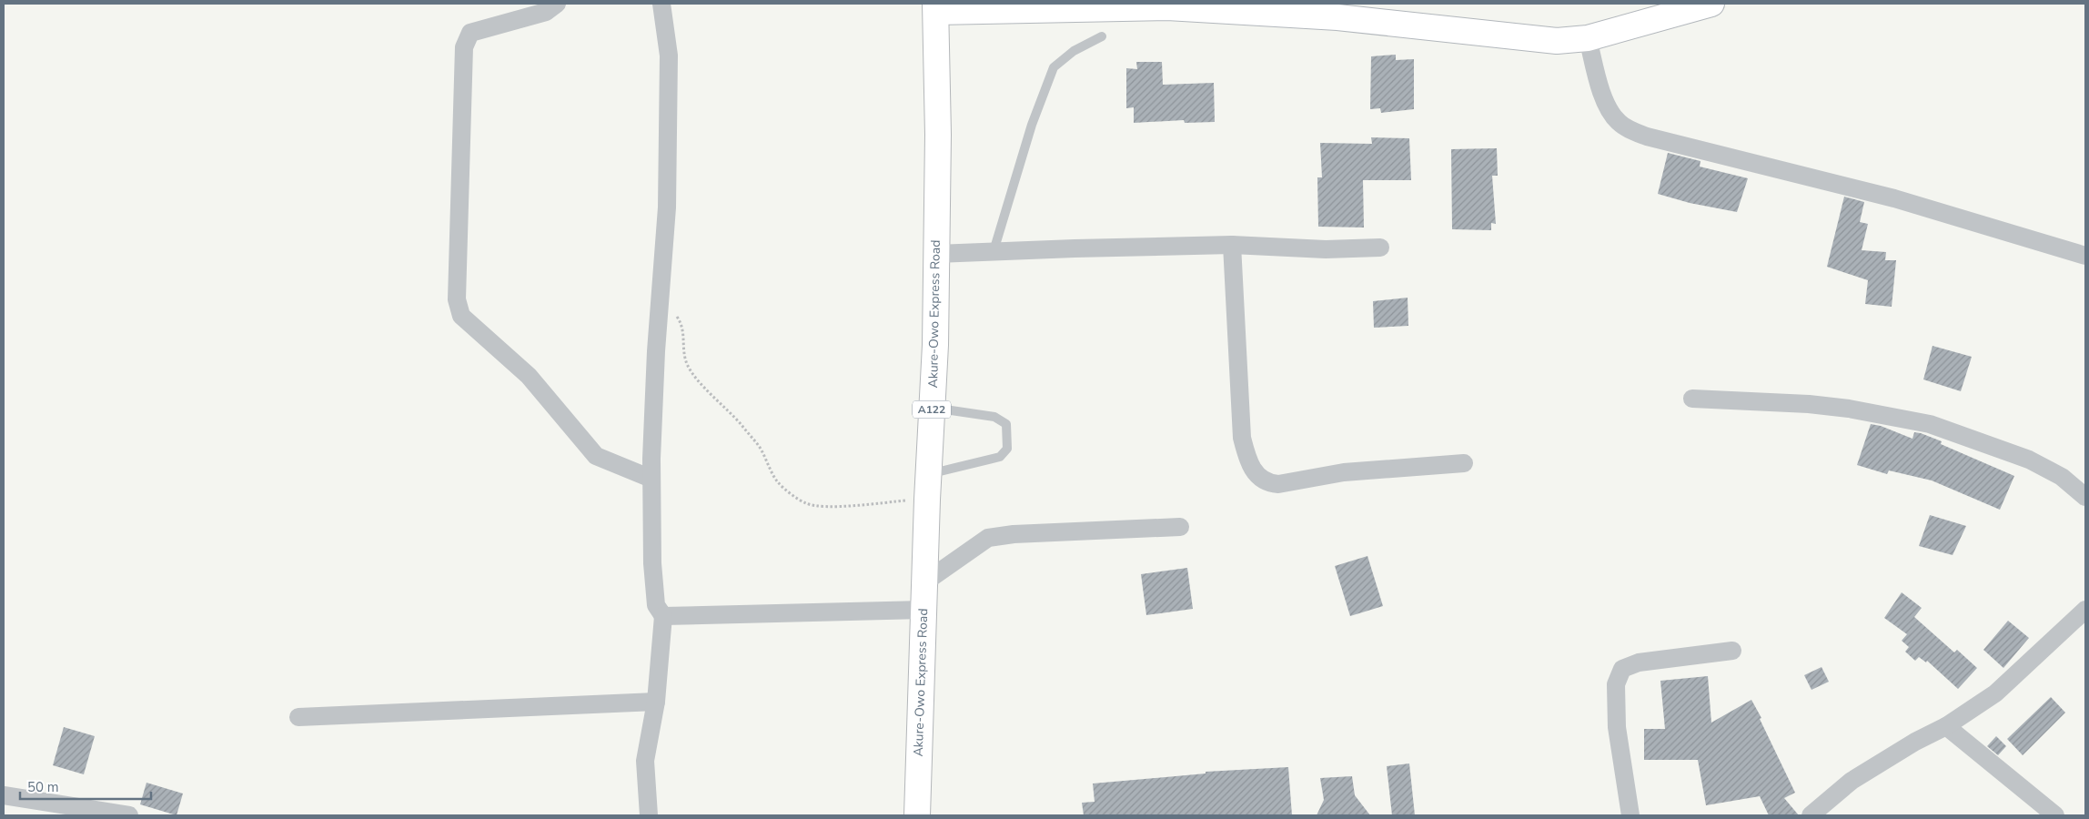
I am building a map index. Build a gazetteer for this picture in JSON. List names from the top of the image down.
{
  "streets": {
    "main road": ["Akure-Owo Express Road", "A122"]
  },
  "scale_bar": "50 m"
}
